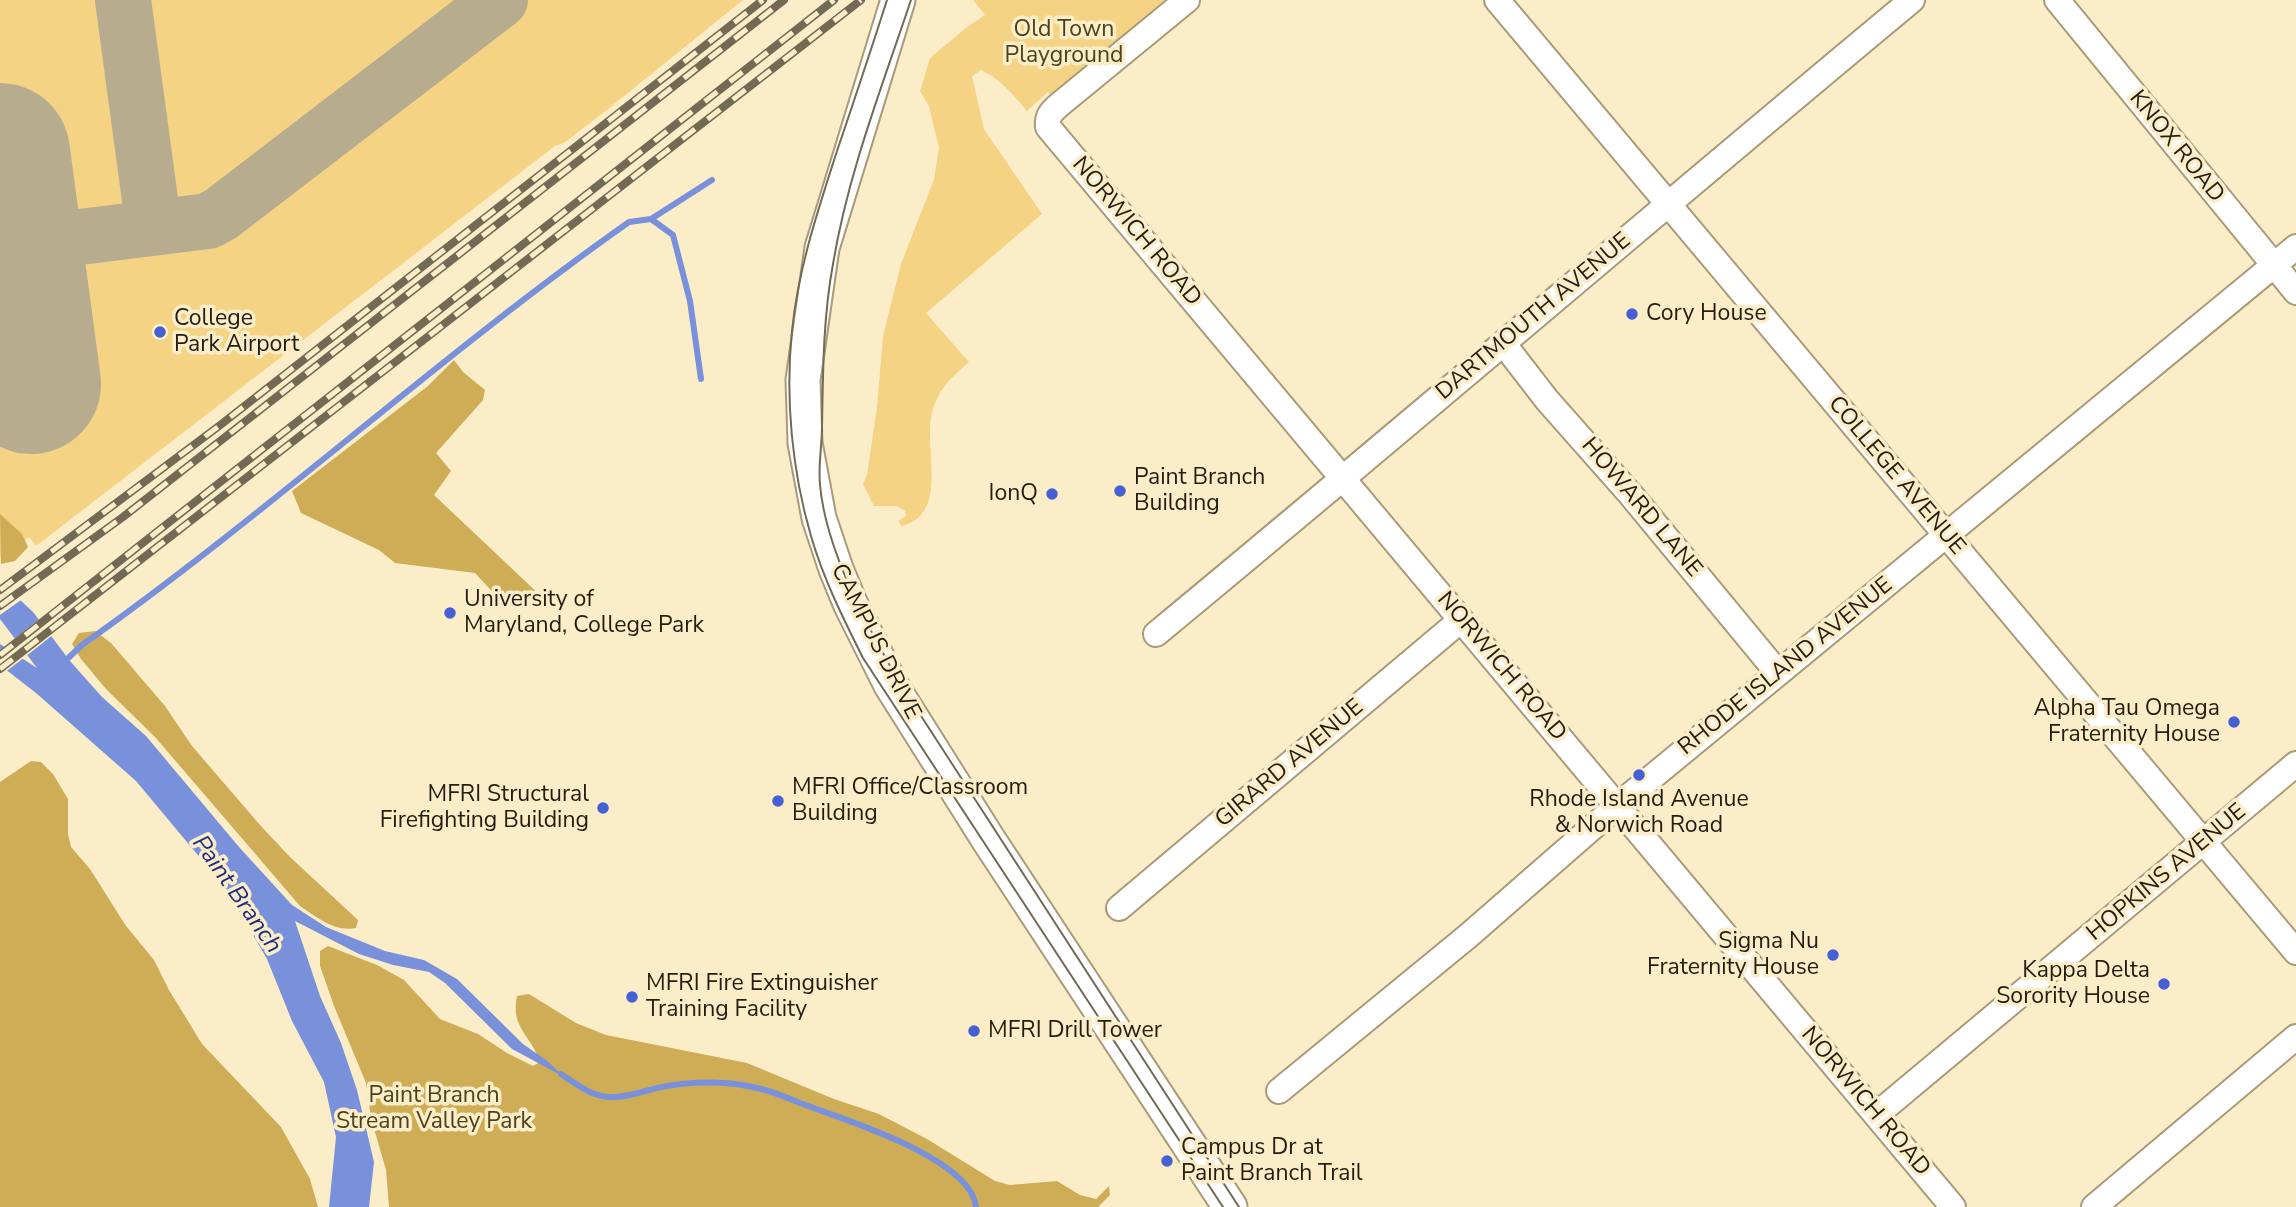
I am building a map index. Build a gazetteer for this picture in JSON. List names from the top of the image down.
{
  "streets": {
    "main road": ["CAMPUS DRIVE"],
    "street": [
      "KNOX ROAD",
      "NORWICH ROAD",
      "DARTMOUTH AVENUE",
      "COLLEGE AVENUE",
      "HOWARD LANE",
      "RHODE ISLAND AVENUE",
      "GIRARD AVENUE",
      "HOPKINS AVENUE"
    ]
  },
  "crossings": [
    ["KNOX ROAD", "RHODE ISLAND AVENUE"],
    ["NORWICH ROAD", "DARTMOUTH AVENUE"],
    ["NORWICH ROAD", "RHODE ISLAND AVENUE"],
    ["NORWICH ROAD", "GIRARD AVENUE"],
    ["NORWICH ROAD", "HOPKINS AVENUE"],
    ["DARTMOUTH AVENUE", "COLLEGE AVENUE"],
    ["DARTMOUTH AVENUE", "HOWARD LANE"],
    ["COLLEGE AVENUE", "RHODE ISLAND AVENUE"],
    ["COLLEGE AVENUE", "HOPKINS AVENUE"],
    ["HOWARD LANE", "RHODE ISLAND AVENUE"]
  ],
  "water": ["Paint Branch"],
  "parks": ["Old Town Playground", "Paint Branch Stream Valley Park"],
  "places": [
    "Cory House",
    "College Park Airport",
    "Paint Branch Building",
    "IonQ",
    "University of Maryland, College Park",
    "Alpha Tau Omega Fraternity House",
    "Rhode Island Avenue & Norwich Road",
    "MFRI Office/Classroom Building",
    "MFRI Structural Firefighting Building",
    "Sigma Nu Fraternity House",
    "Kappa Delta Sorority House",
    "MFRI Fire Extinguisher Training Facility",
    "MFRI Drill Tower",
    "Campus Dr at Paint Branch Trail"
  ]
}
